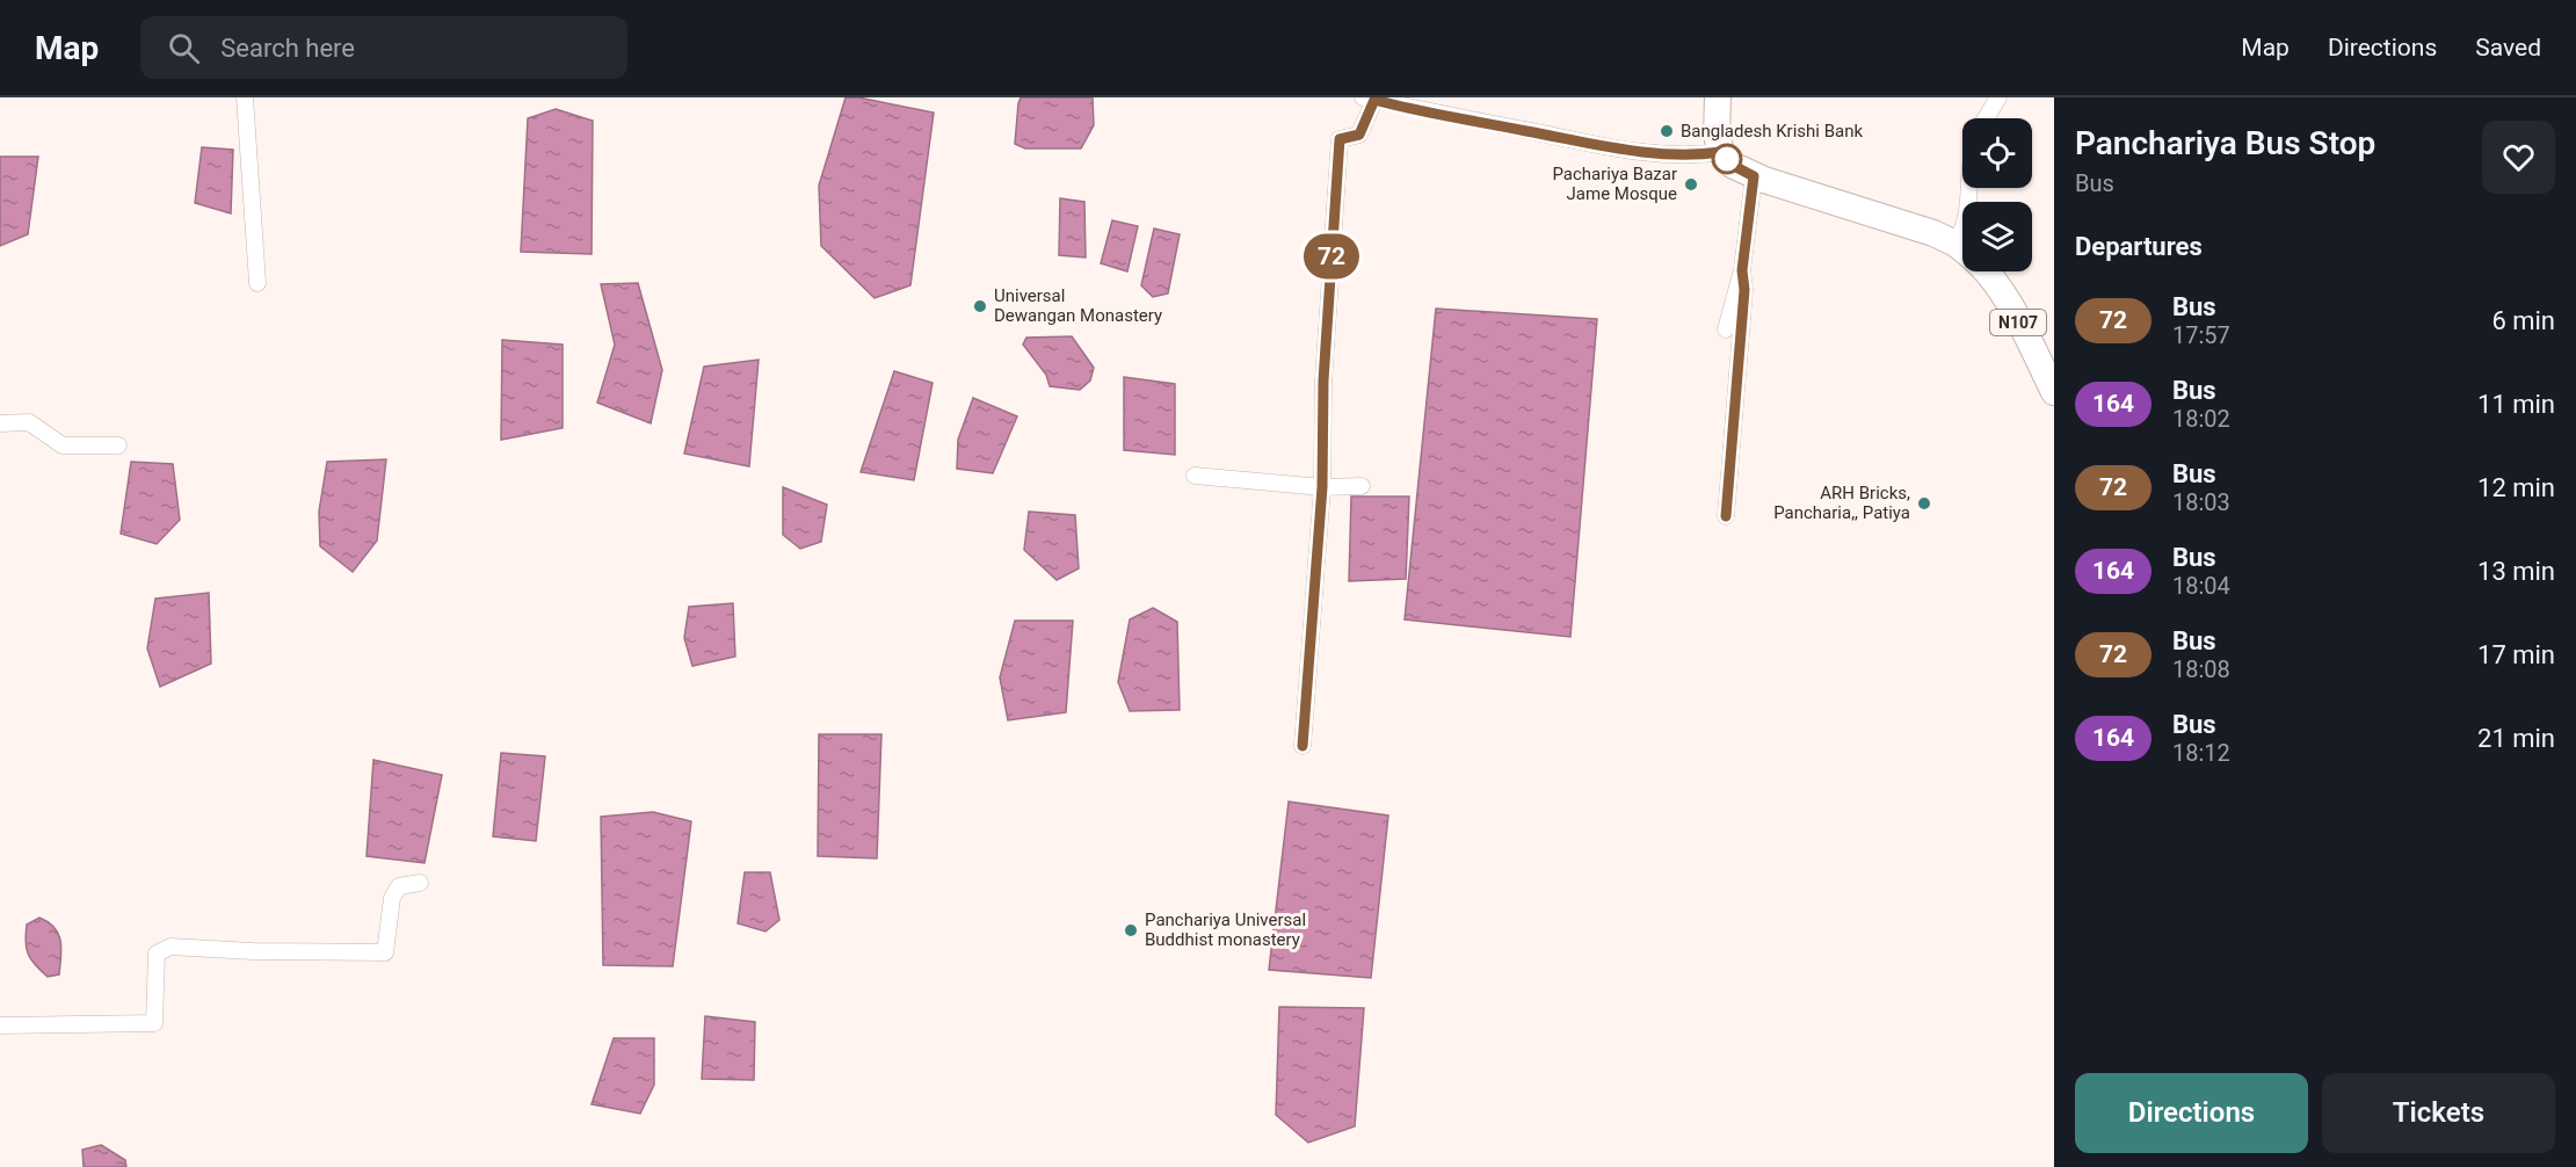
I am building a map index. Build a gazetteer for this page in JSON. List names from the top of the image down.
{
  "streets": {
    "highway": ["N107"]
  },
  "places": [
    "Bangladesh Krishi Bank",
    "Pachariya Bazar Jame Mosque",
    "Universal Dewangan Monastery",
    "ARH Bricks, Pancharia,, Patiya",
    "Panchariya Universal Buddhist monastery"
  ],
  "lines": ["bus line 72"],
  "page": {
    "header": "Map",
    "search": "Search here",
    "nav": ["Map", "Directions", "Saved"],
    "on_map": "72",
    "heading": [
      ["Panchariya Bus Stop", "Bus"],
      "Departures"
    ],
    "list": [
      {
        "mark": "72",
        "name": "Bus",
        "note": "17:57",
        "value": "6 min"
      },
      {
        "mark": "164",
        "name": "Bus",
        "note": "18:02",
        "value": "11 min"
      },
      {
        "mark": "72",
        "name": "Bus",
        "note": "18:03",
        "value": "12 min"
      },
      {
        "mark": "164",
        "name": "Bus",
        "note": "18:04",
        "value": "13 min"
      },
      {
        "mark": "72",
        "name": "Bus",
        "note": "18:08",
        "value": "17 min"
      },
      {
        "mark": "164",
        "name": "Bus",
        "note": "18:12",
        "value": "21 min"
      }
    ],
    "buttons": ["Directions", "Tickets"]
  }
}
